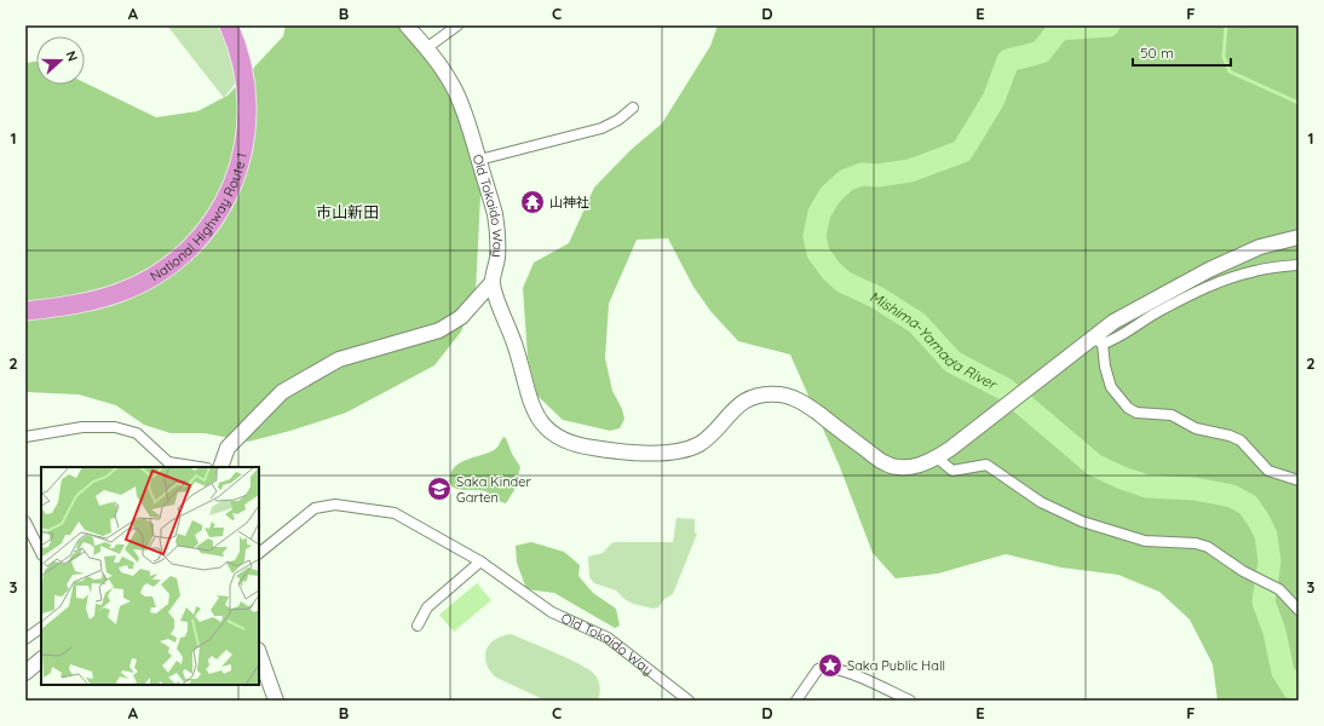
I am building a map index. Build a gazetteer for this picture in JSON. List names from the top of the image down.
{
  "streets": {
    "highway": ["National Highway Route 1"],
    "street": ["Old Tokaido Way"]
  },
  "districts": ["市山新田"],
  "water": ["Mishima-Yamada River"],
  "places": {
    "temple": ["山神社"],
    "school or university": ["Saka Kinder Garten"],
    "place": ["Saka Public Hall"]
  },
  "scale_bar": "50 m",
  "north": "right",
  "grid": {
    "columns": [
      "A",
      "B",
      "C",
      "D",
      "E",
      "F"
    ],
    "rows": ["1", "2", "3"]
  }
}
